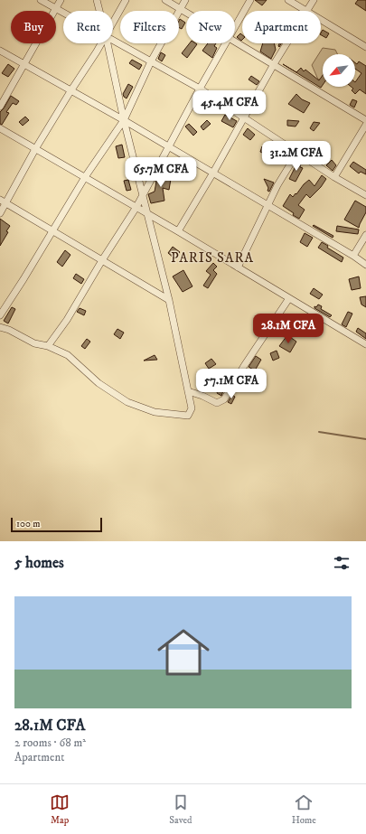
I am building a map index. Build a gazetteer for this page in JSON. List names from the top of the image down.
{
  "districts": ["PARIS SARA"],
  "scale_bar": "100 m",
  "north": "bottom left",
  "page": {
    "chip": [
      "Buy",
      "Rent",
      "Filters",
      "New",
      "Apartment"
    ],
    "price": [
      "45.4M CFA",
      "31.2M CFA",
      "65.7M CFA",
      "28.1M CFA",
      "57.1M CFA"
    ],
    "scale": "100 m",
    "heading": "5 homes",
    "list": [
      {
        "name": "28.1M CFA",
        "note": "2 rooms · 68 m² · Apartment"
      }
    ],
    "tabs": ["Map", "Saved", "Home"]
  }
}
